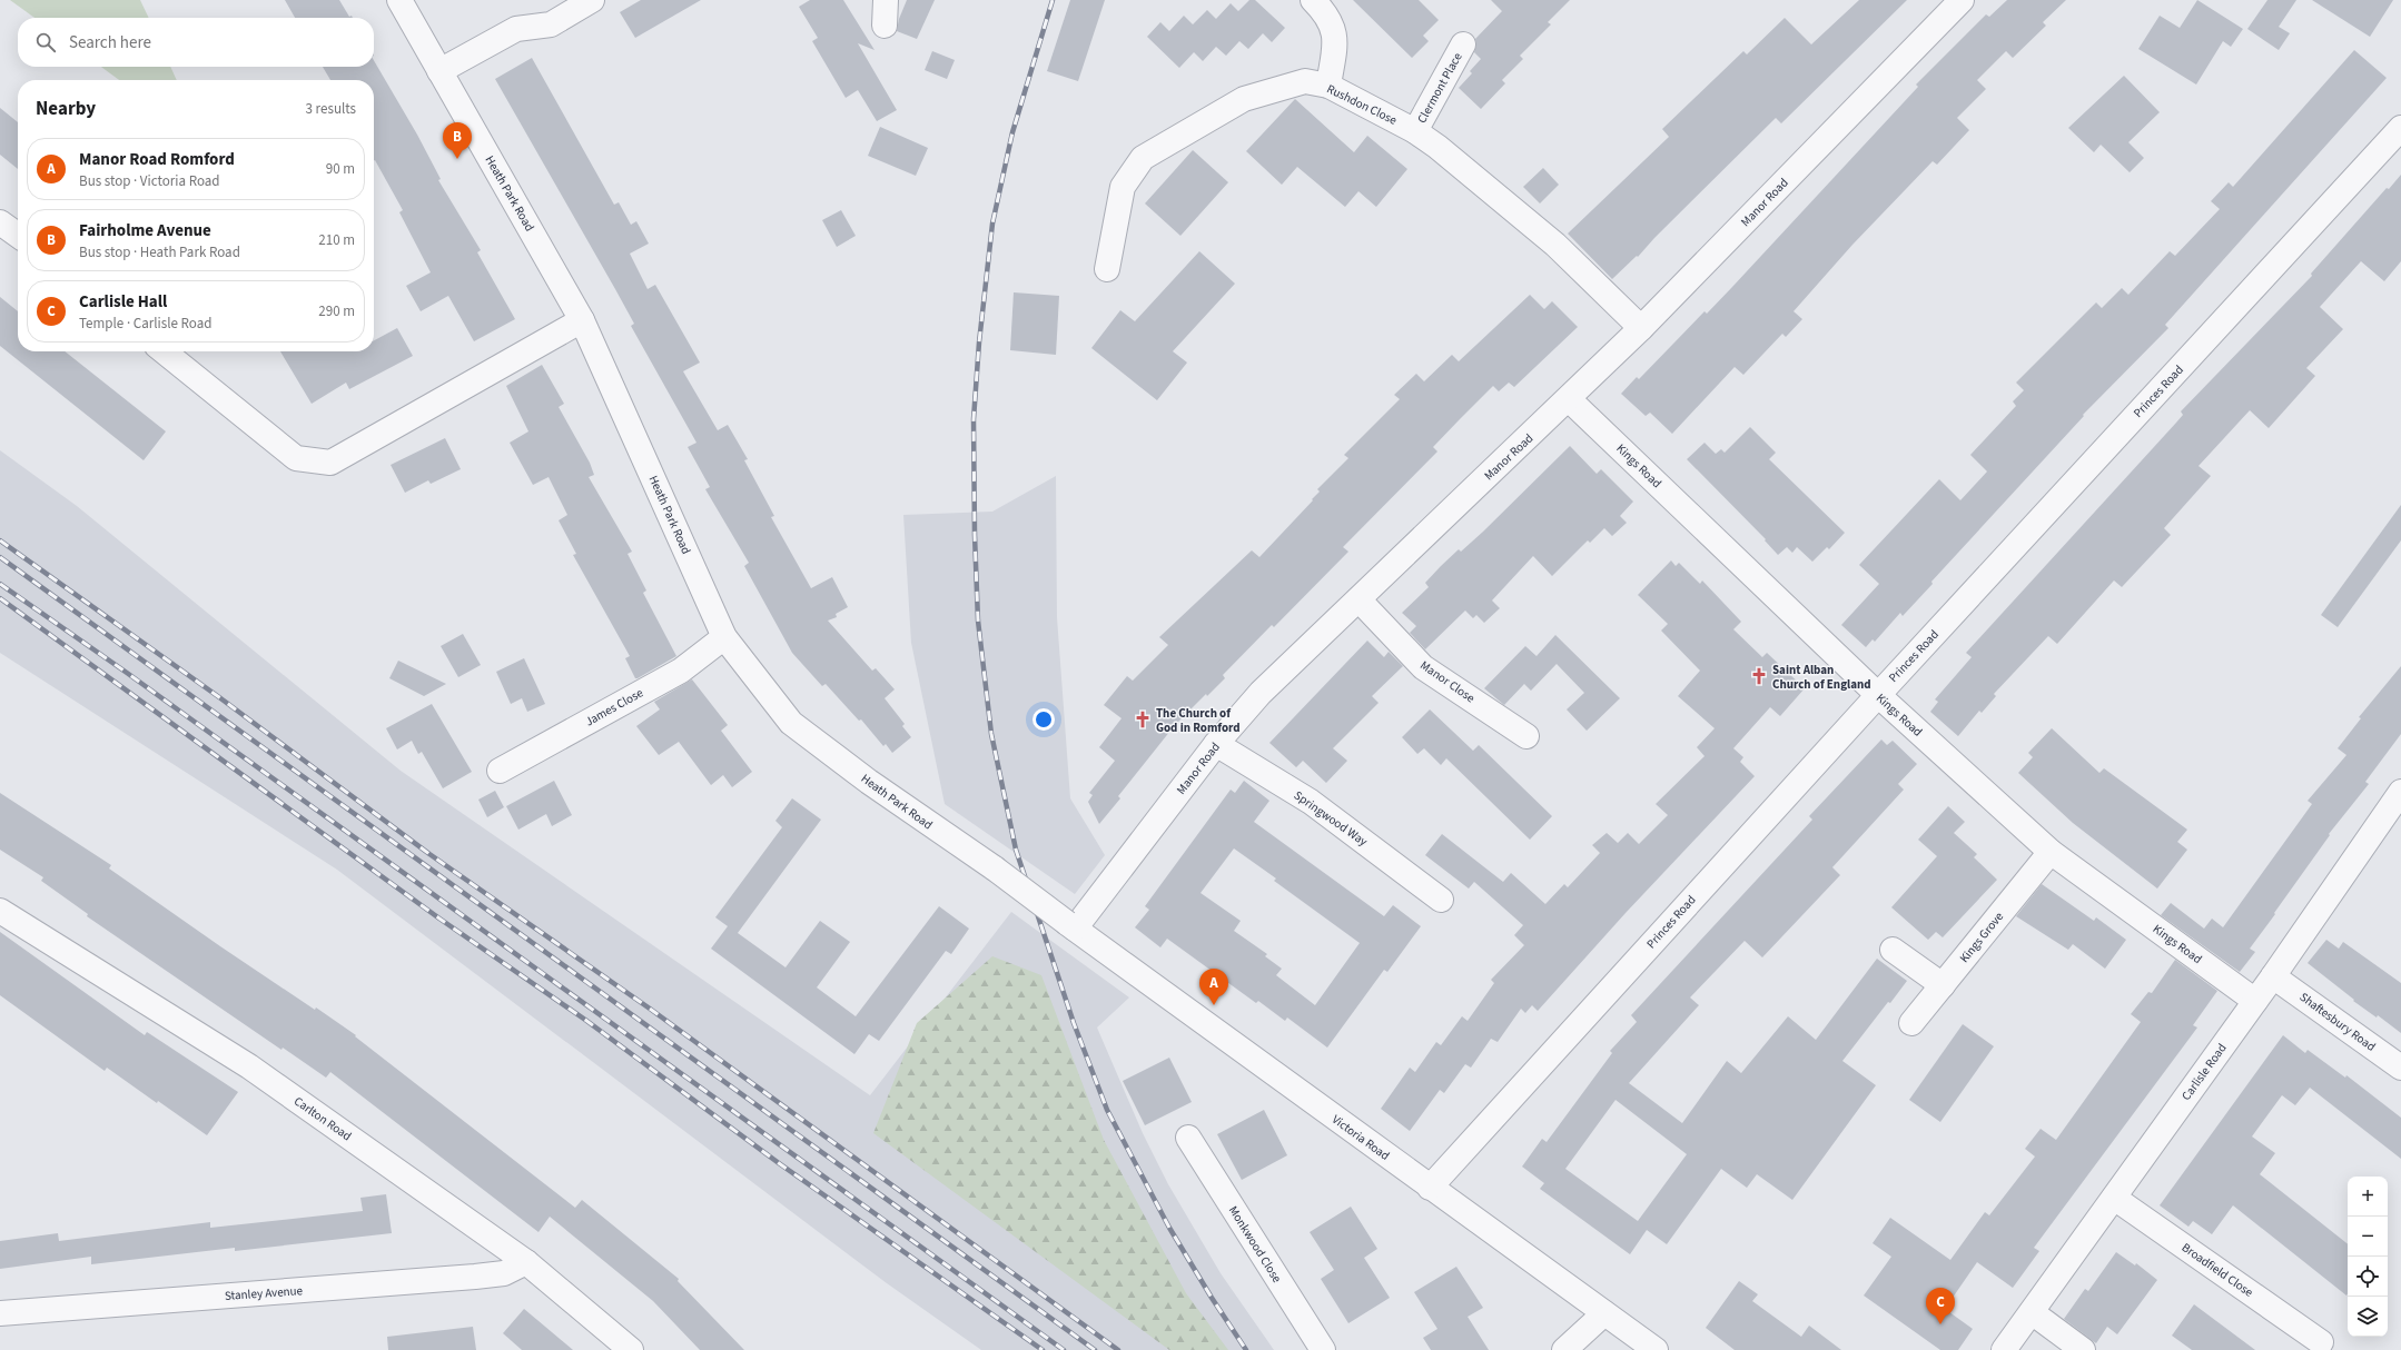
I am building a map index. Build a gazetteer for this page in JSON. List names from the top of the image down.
{
  "streets": {
    "street": [
      "Clermont Place",
      "Rushdon Close",
      "Heath Park Road",
      "Manor Road",
      "Princes Road",
      "Kings Road",
      "Manor Close",
      "James Close",
      "Springwood Way",
      "Kings Grove",
      "Shaftesbury Road",
      "Carlisle Road",
      "Carlton Road",
      "Victoria Road",
      "Monkwood Close",
      "Broadfield Close",
      "Stanley Avenue"
    ]
  },
  "crossings": [
    ["Clermont Place", "Rushdon Close"],
    ["Rushdon Close", "Manor Road"],
    ["Heath Park Road", "Manor Road"],
    ["Heath Park Road", "James Close"],
    ["Heath Park Road", "Victoria Road"],
    ["Manor Road", "Kings Road"],
    ["Manor Road", "Manor Close"],
    ["Manor Road", "Springwood Way"],
    ["Manor Road", "Victoria Road"],
    ["Princes Road", "Kings Road"],
    ["Princes Road", "Victoria Road"],
    ["Kings Road", "Kings Grove"],
    ["Kings Road", "Carlisle Road"],
    ["Shaftesbury Road", "Carlisle Road"],
    ["Carlisle Road", "Broadfield Close"],
    ["Carlton Road", "Stanley Avenue"]
  ],
  "places": {
    "church": ["Saint Alban Church of England", "The Church of God in Romford"]
  },
  "page": {
    "search": "Search here",
    "heading": ["Nearby", "3 results"],
    "pins": ["B", "A", "C"],
    "list": [
      {
        "mark": "A",
        "name": "Manor Road Romford",
        "note": "Bus stop · Victoria Road",
        "value": "90 m"
      },
      {
        "mark": "B",
        "name": "Fairholme Avenue",
        "note": "Bus stop · Heath Park Road",
        "value": "210 m"
      },
      {
        "mark": "C",
        "name": "Carlisle Hall",
        "note": "Temple · Carlisle Road",
        "value": "290 m"
      }
    ],
    "map_buttons": ["+", "−"]
  }
}
